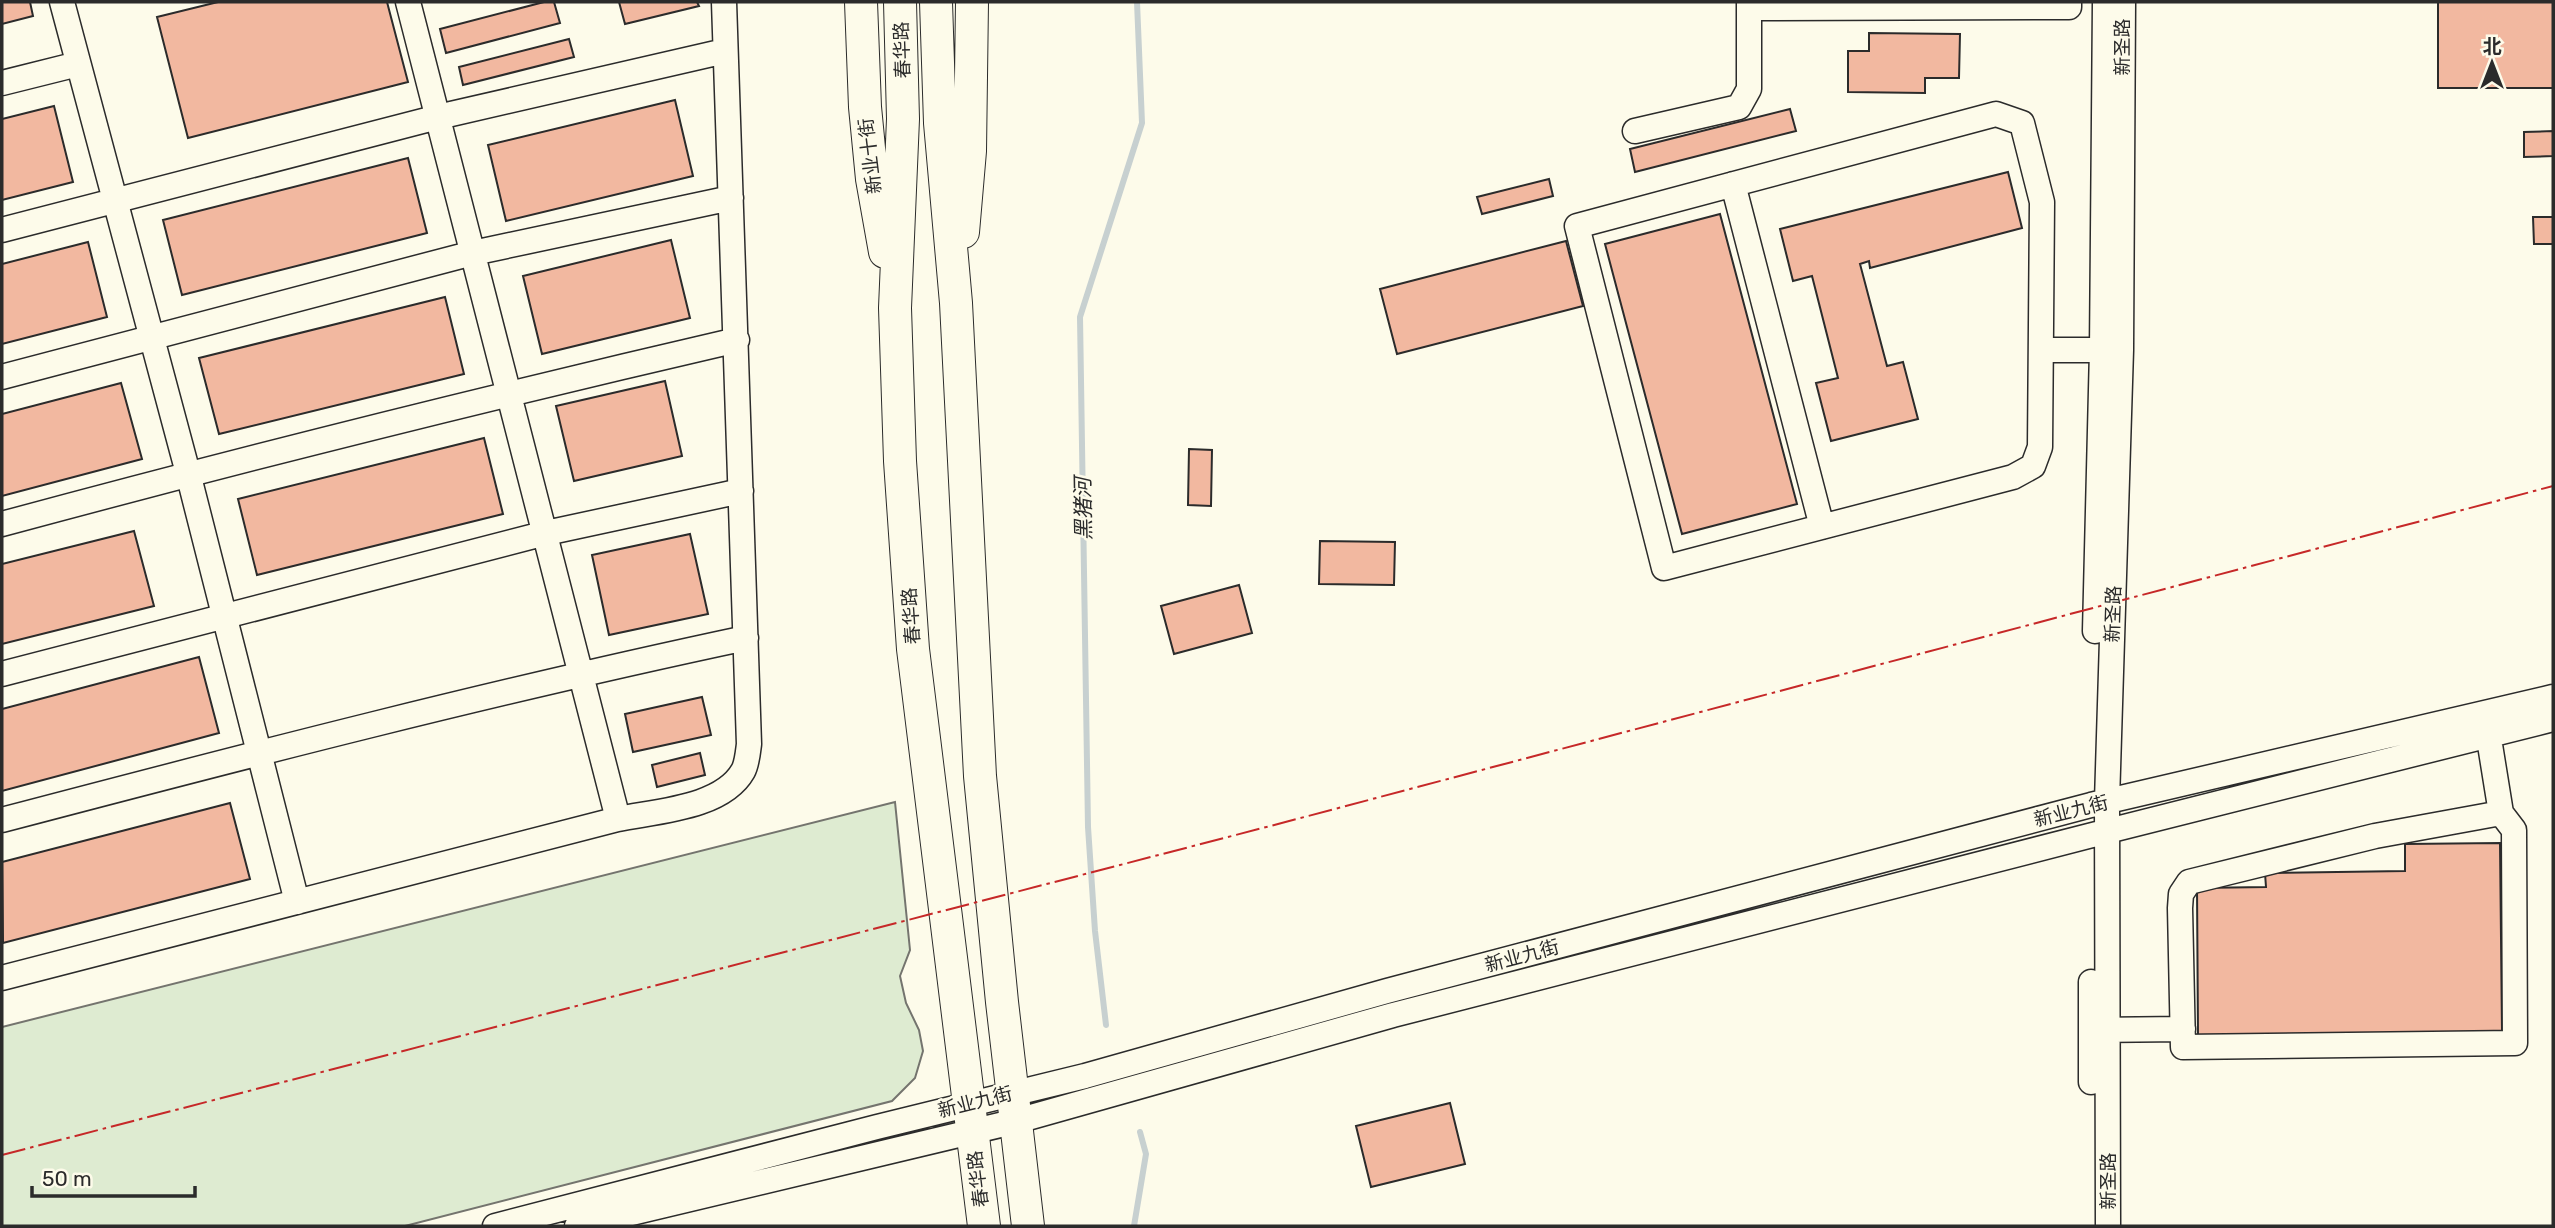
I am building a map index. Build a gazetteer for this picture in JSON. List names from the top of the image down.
{
  "streets": {
    "main road": ["春华路", "新业十街"],
    "street": ["新圣路", "新业九街"]
  },
  "crossings": [
    ["新圣路", "新业九街"],
    ["春华路", "新业十街"],
    ["春华路", "新业九街"]
  ],
  "water": ["黑猪河"],
  "scale_bar": "50 m",
  "north": "top"
}
